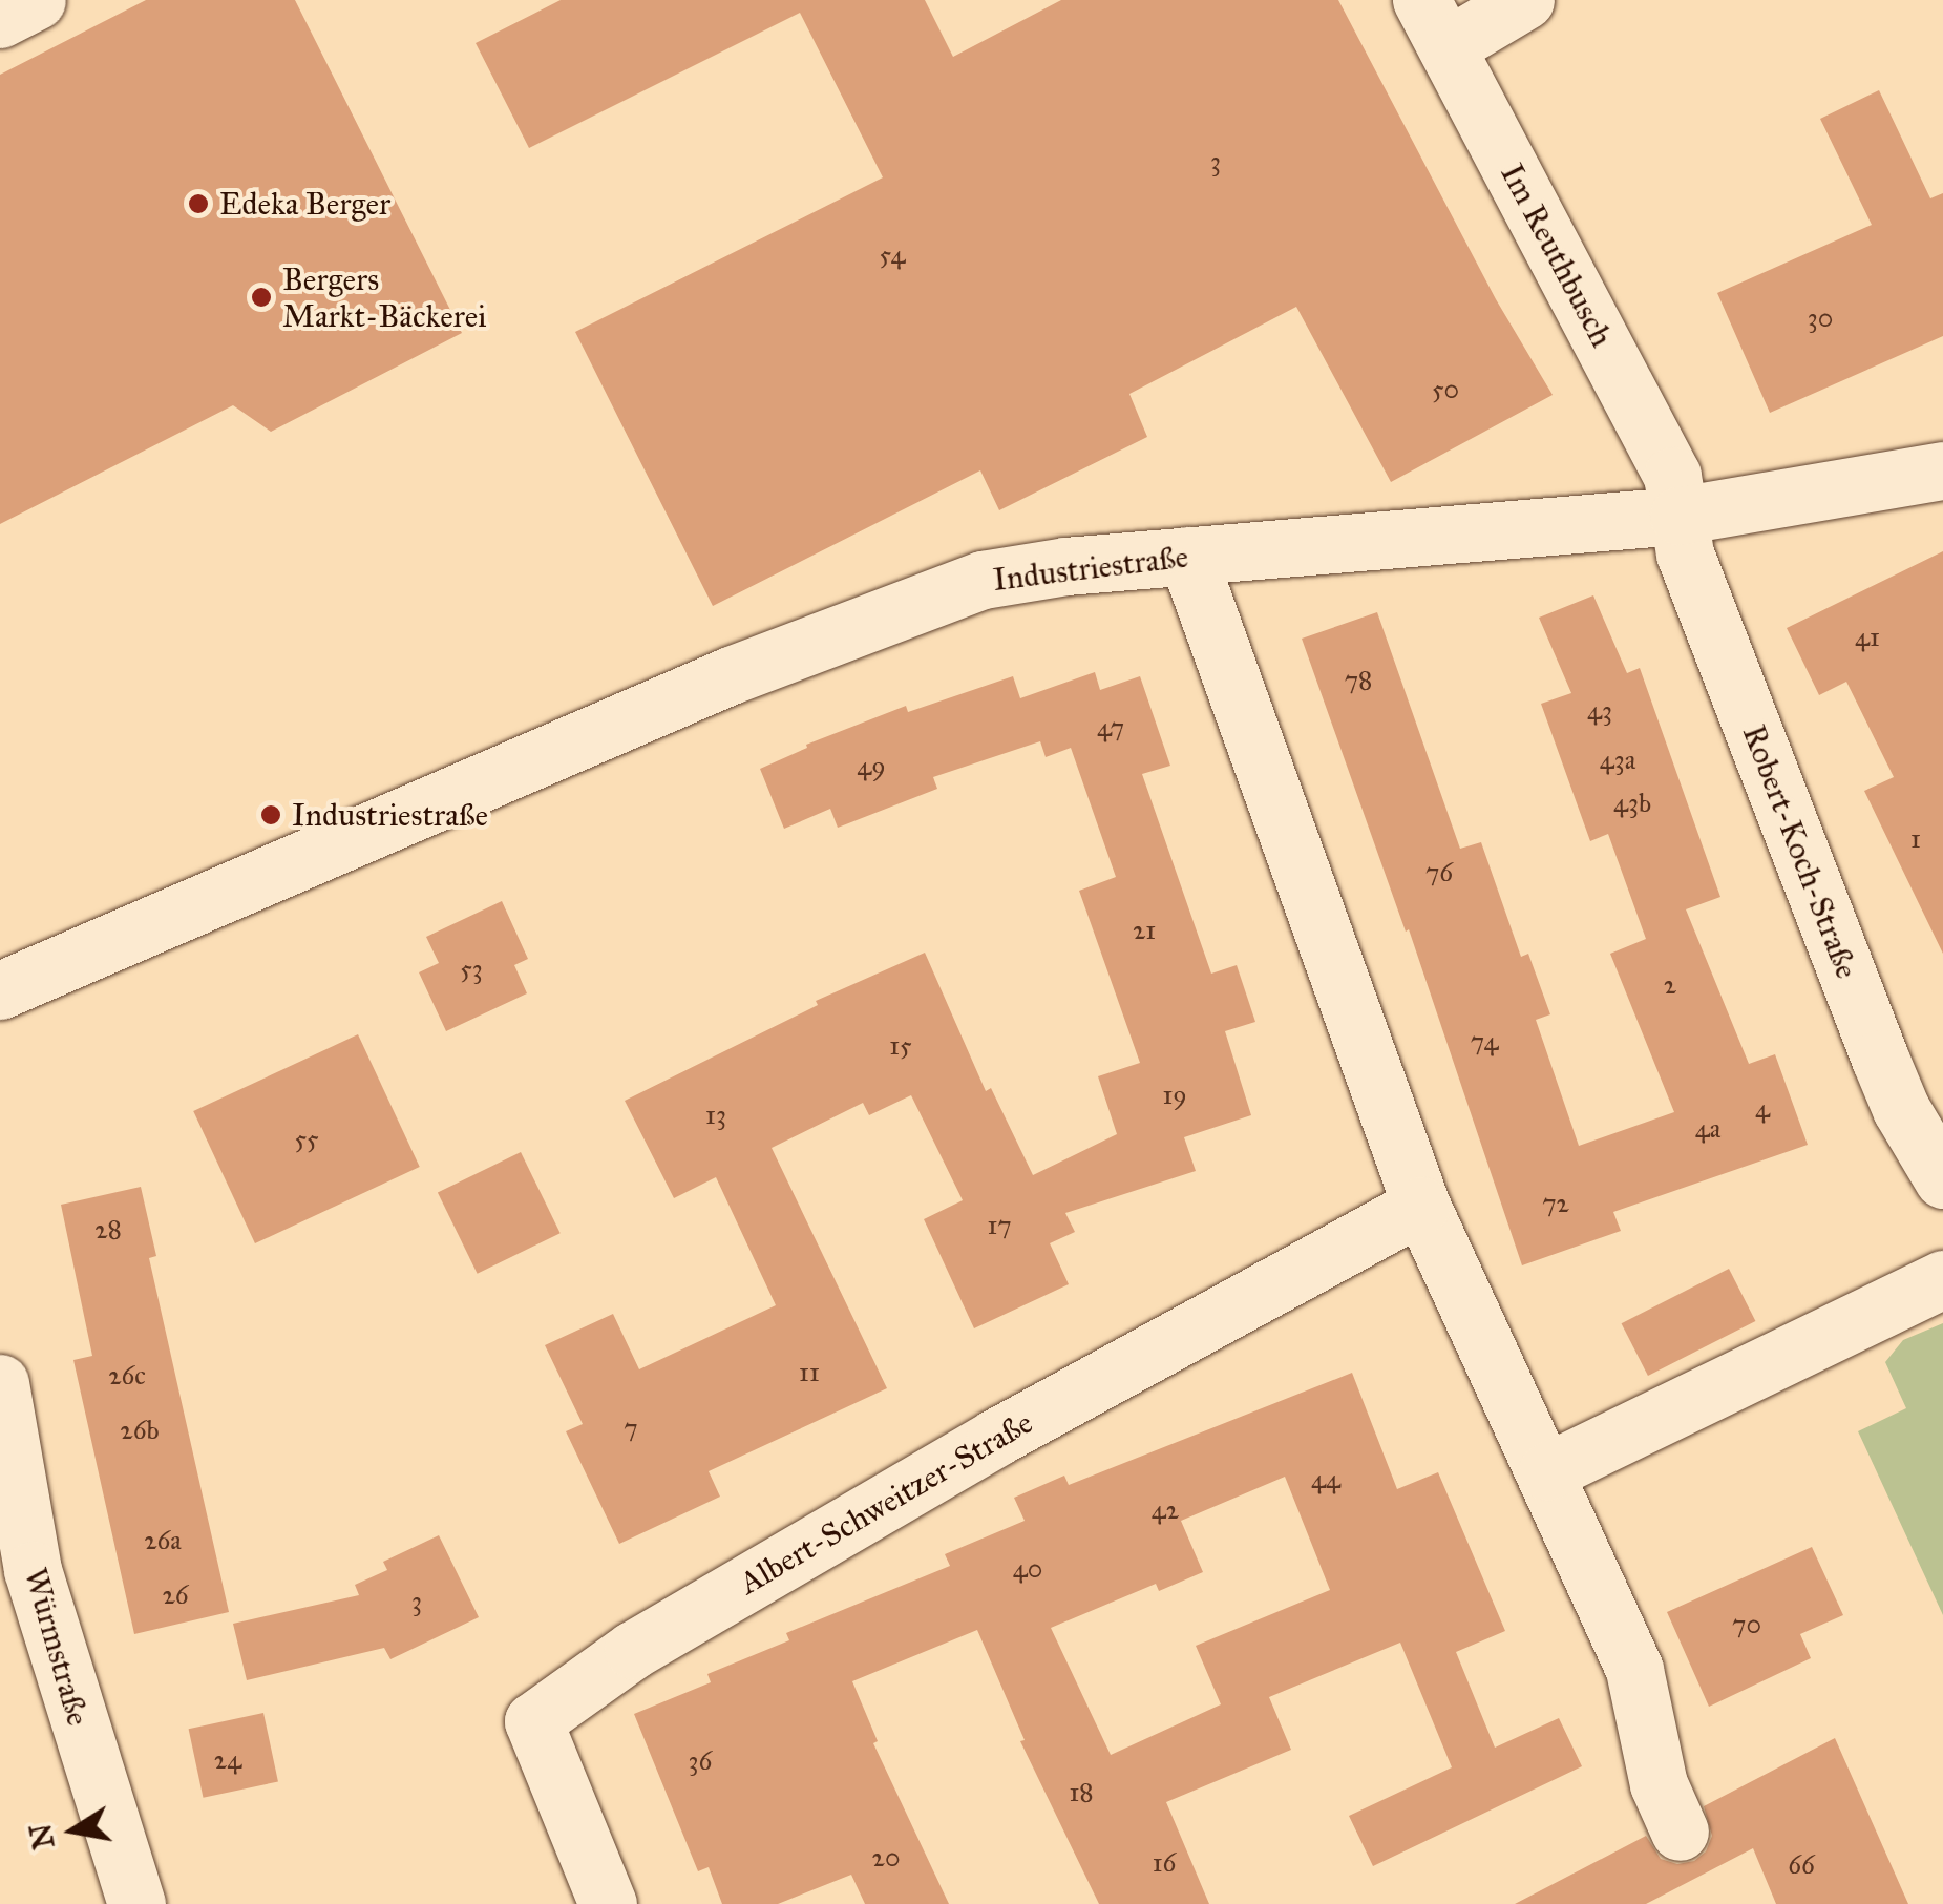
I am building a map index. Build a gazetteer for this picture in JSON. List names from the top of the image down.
{
  "streets": {
    "street": [
      "Im Reuthbusch",
      "Industriestraße",
      "Robert-Koch-Straße",
      "Albert-Schweitzer-Straße",
      "Würmstraße"
    ]
  },
  "crossings": [
    ["Im Reuthbusch", "Industriestraße"],
    ["Im Reuthbusch", "Robert-Koch-Straße"],
    ["Industriestraße", "Robert-Koch-Straße"]
  ],
  "places": ["Edeka Berger", "Bergers Markt-Bäckerei", "Industriestraße"],
  "house_numbers": [
    "3",
    "54",
    "30",
    "50",
    "41",
    "78",
    "43",
    "47",
    "43a",
    "49",
    "43b",
    "1",
    "76",
    "21",
    "53",
    "2",
    "74",
    "15",
    "19",
    "4",
    "13",
    "4a",
    "55",
    "72",
    "17",
    "28",
    "11",
    "26c",
    "7",
    "26b",
    "44",
    "42",
    "26a",
    "40",
    "26",
    "3",
    "70",
    "24",
    "36",
    "18",
    "20",
    "16",
    "66"
  ],
  "north": "left"
}
